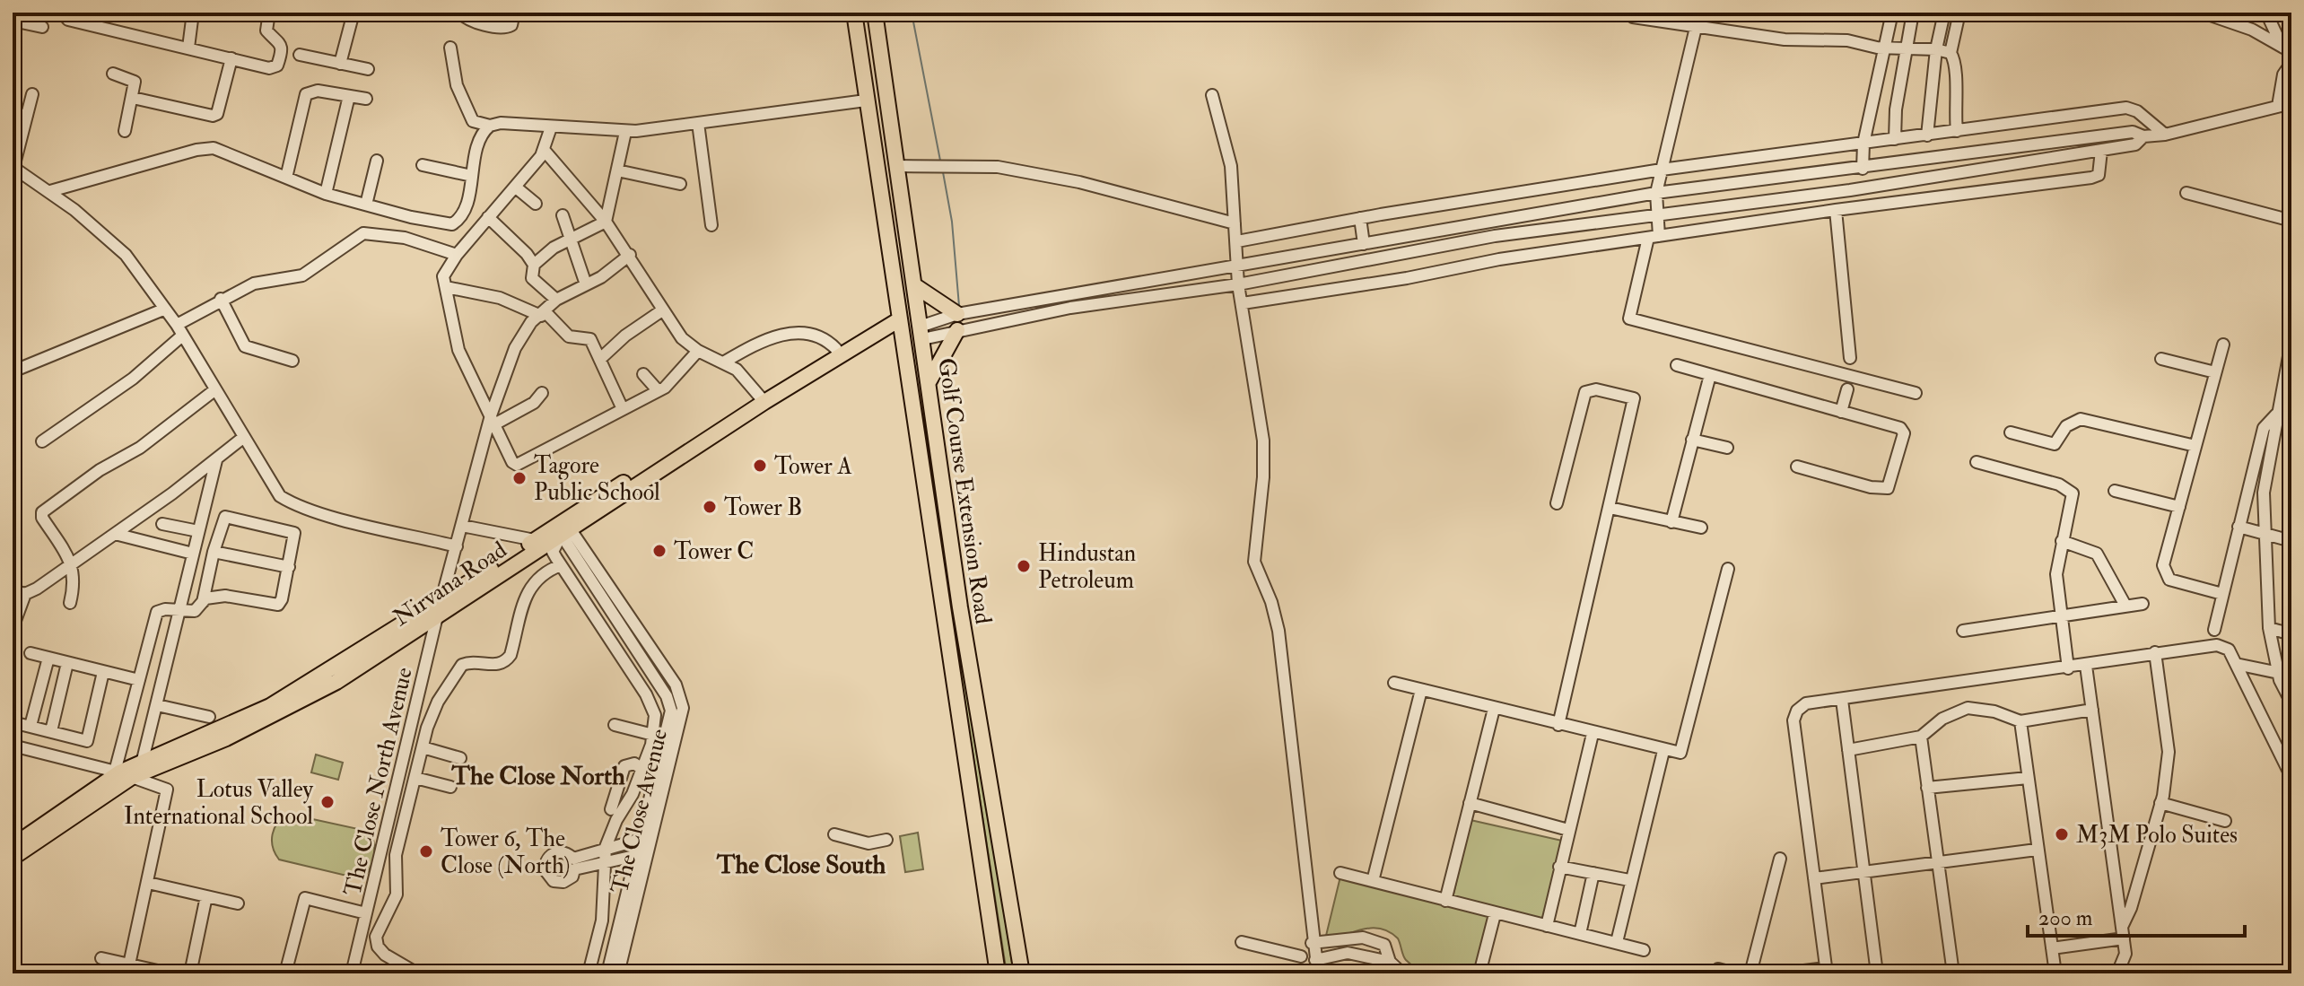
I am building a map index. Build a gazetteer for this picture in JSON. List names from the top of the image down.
{
  "streets": {
    "main road": ["Golf Course Extension Road", "Nirvana Road"],
    "street": ["The Close North Avenue", "The Close Avenue"]
  },
  "crossings": [
    ["Golf Course Extension Road", "Nirvana Road"],
    ["Nirvana Road", "The Close North Avenue"],
    ["Nirvana Road", "The Close Avenue"]
  ],
  "districts": ["The Close North", "The Close South"],
  "places": [
    "Tower A",
    "Tagore Public School",
    "Tower B",
    "Tower C",
    "Hindustan Petroleum",
    "Lotus Valley International School",
    "M3M Polo Suites",
    "Tower 6, The Close (North)"
  ],
  "scale_bar": "200 m"
}
